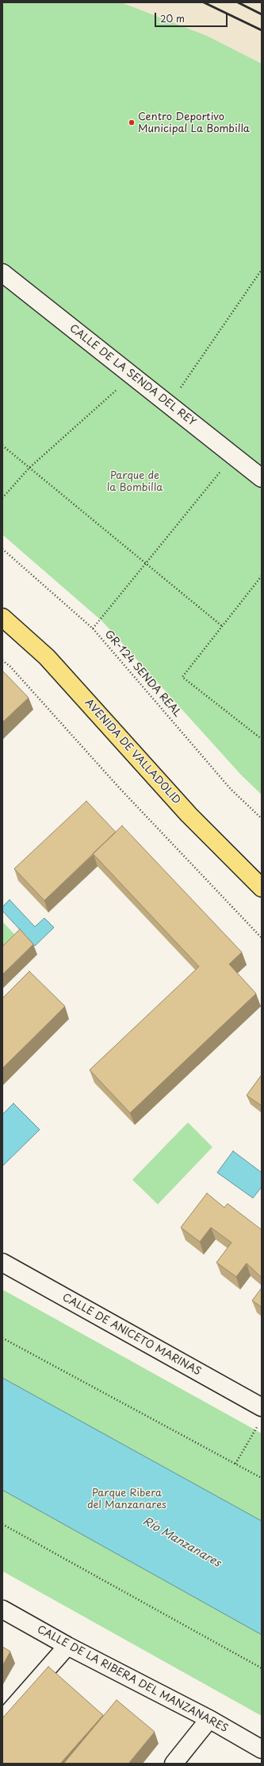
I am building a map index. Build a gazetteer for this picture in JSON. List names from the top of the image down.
{
  "streets": {
    "main road": ["AVENIDA DE VALLADOLID"],
    "street": ["CALLE DE LA SENDA DEL REY", "CALLE DE ANICETO MARINAS", "CALLE DE LA RIBERA DEL MANZANARES"],
    "path": ["GR-124 SENDA REAL"]
  },
  "water": ["Río Manzanares"],
  "parks": ["Parque de la Bombilla", "Parque Ribera del Manzanares"],
  "places": ["Centro Deportivo Municipal La Bombilla"],
  "scale_bar": "20 m"
}
